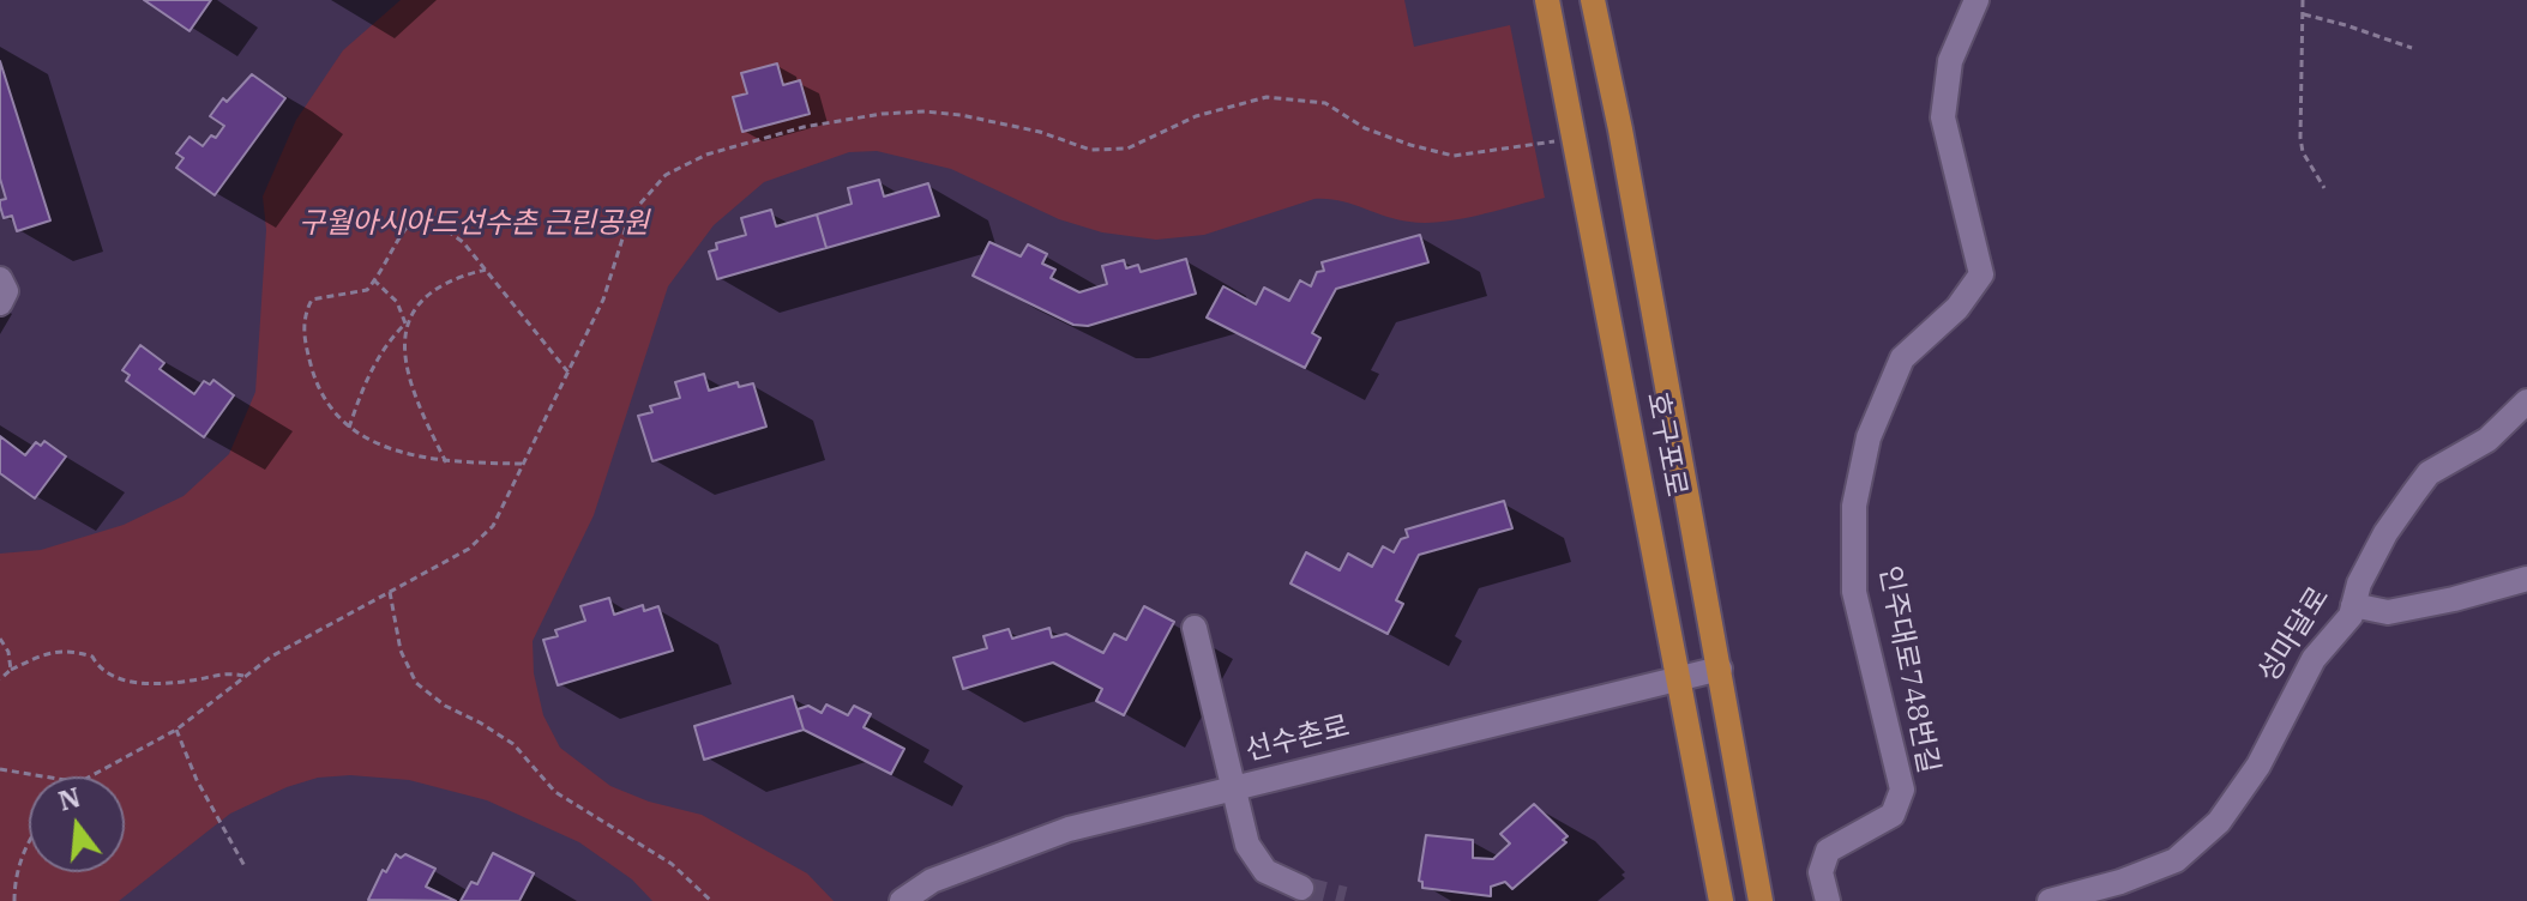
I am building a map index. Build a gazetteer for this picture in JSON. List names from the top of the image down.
{
  "streets": {
    "main road": ["호구포로"],
    "street": ["성마달로", "인주대로748번길", "선수촌로"]
  },
  "crossings": [
    ["호구포로", "선수촌로"]
  ],
  "parks": ["구월아시아드선수촌 근린공원"],
  "north": "top"
}
